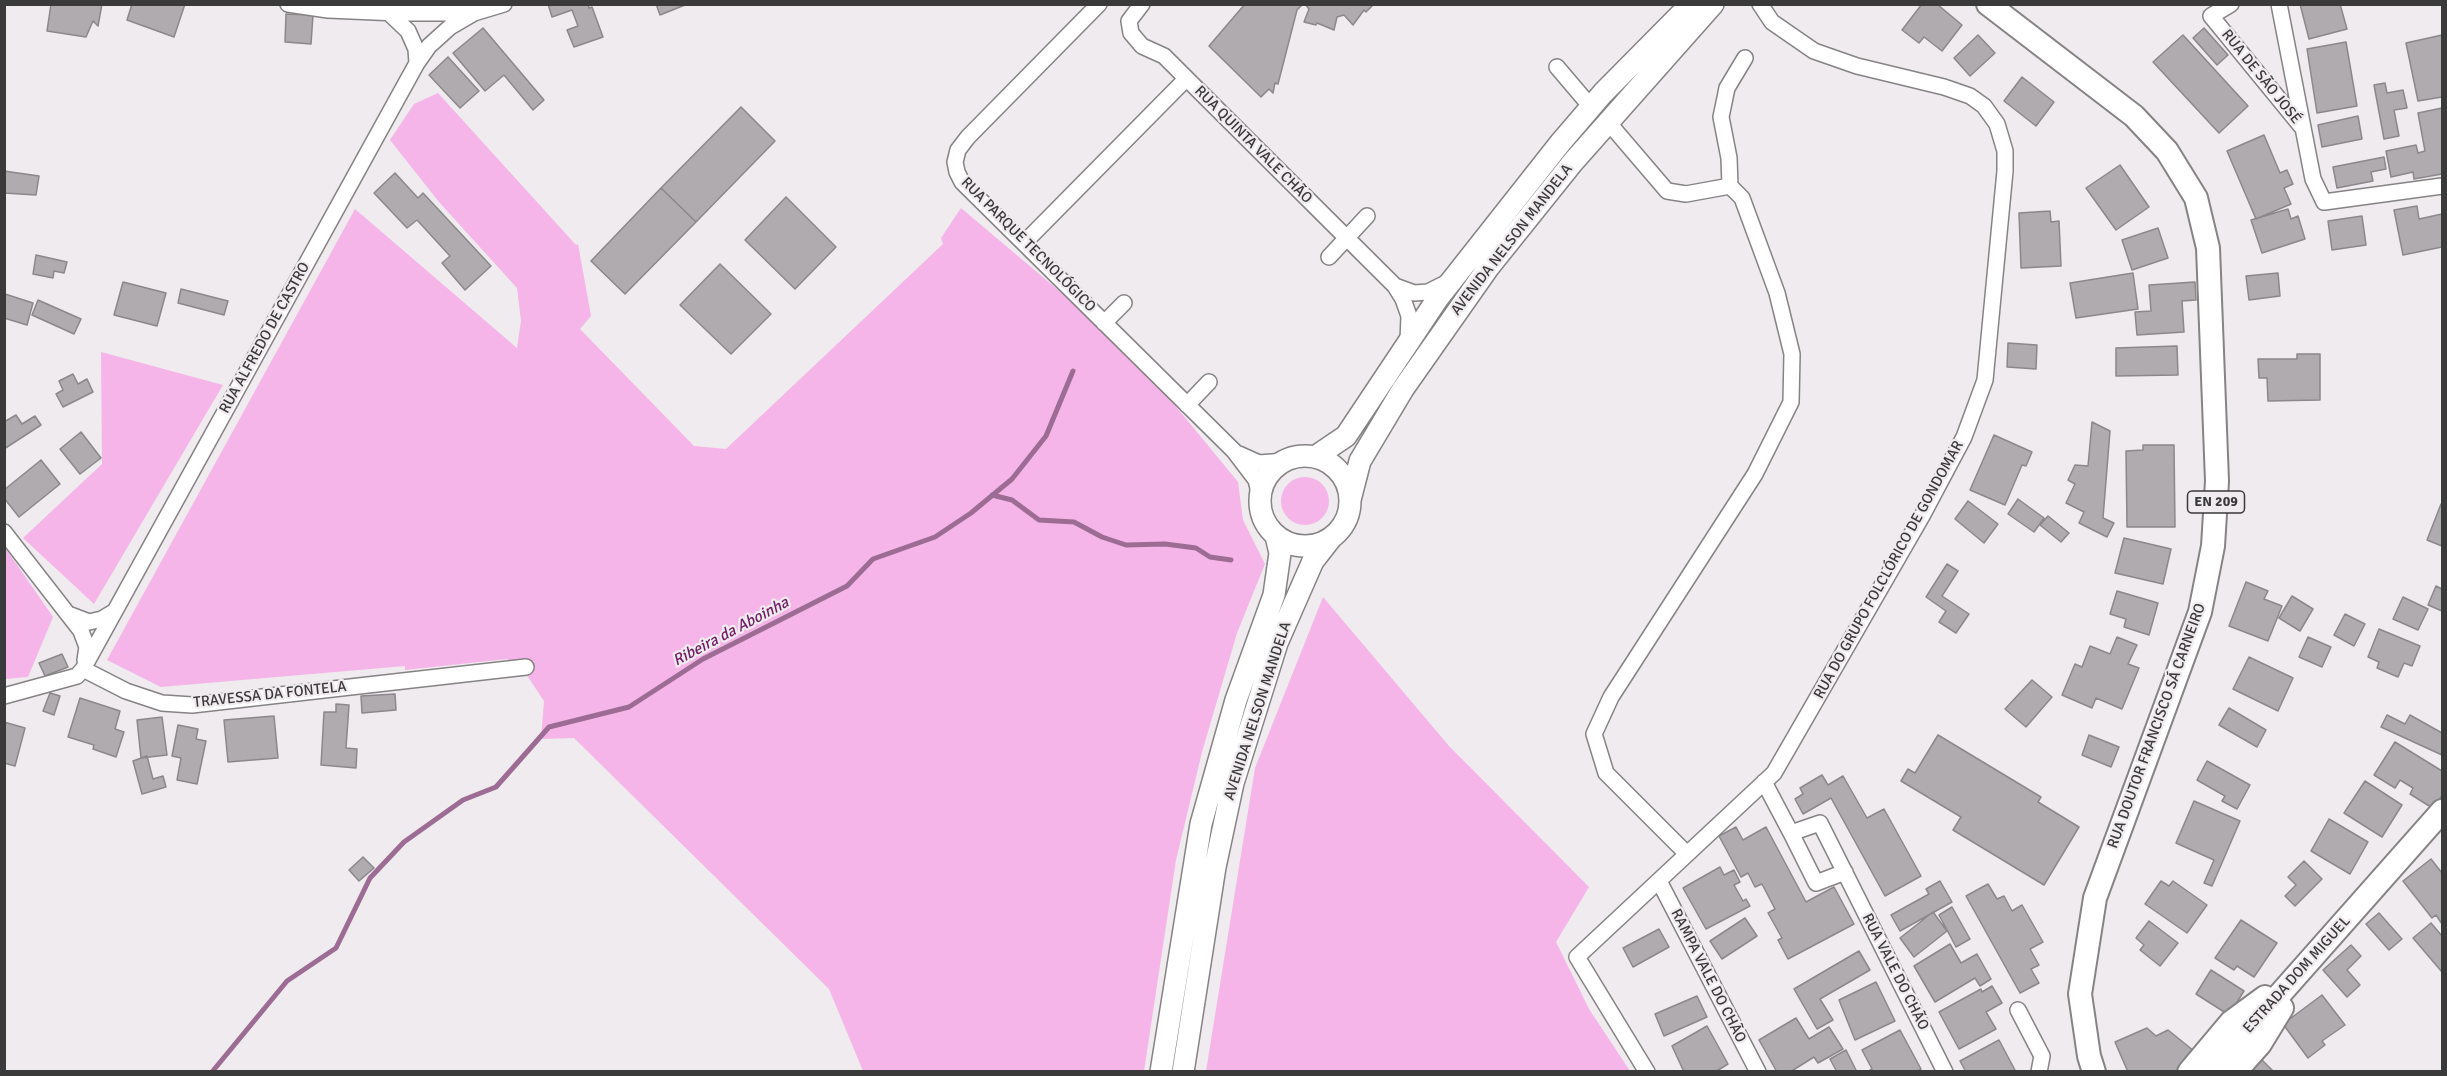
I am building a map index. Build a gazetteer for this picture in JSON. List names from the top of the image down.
{
  "streets": {
    "main road": [
      "AVENIDA NELSON MANDELA",
      "EN 209",
      "RUA DOUTOR FRANCISCO SÁ CARNEIRO",
      "ESTRADA DOM MIGUEL"
    ],
    "street": [
      "RUA DE SÃO JOSÉ",
      "RUA QUINTA VALE CHÃO",
      "RUA PARQUE TECNOLÓGICO",
      "RUA ALFREDO DE CASTRO",
      "RUA DO GRUPO FOLCLÓRICO DE GONDOMAR",
      "TRAVESSA DA FONTELA",
      "RUA VALE DO CHÃO",
      "RAMPA VALE DO CHÃO"
    ]
  },
  "crossings": [
    ["RUA QUINTA VALE CHÃO", "AVENIDA NELSON MANDELA"],
    ["AVENIDA NELSON MANDELA", "RUA PARQUE TECNOLÓGICO"],
    ["RUA ALFREDO DE CASTRO", "TRAVESSA DA FONTELA"],
    ["RUA DO GRUPO FOLCLÓRICO DE GONDOMAR", "RAMPA VALE DO CHÃO"]
  ],
  "water": ["Ribeira da Aboinha"]
}
